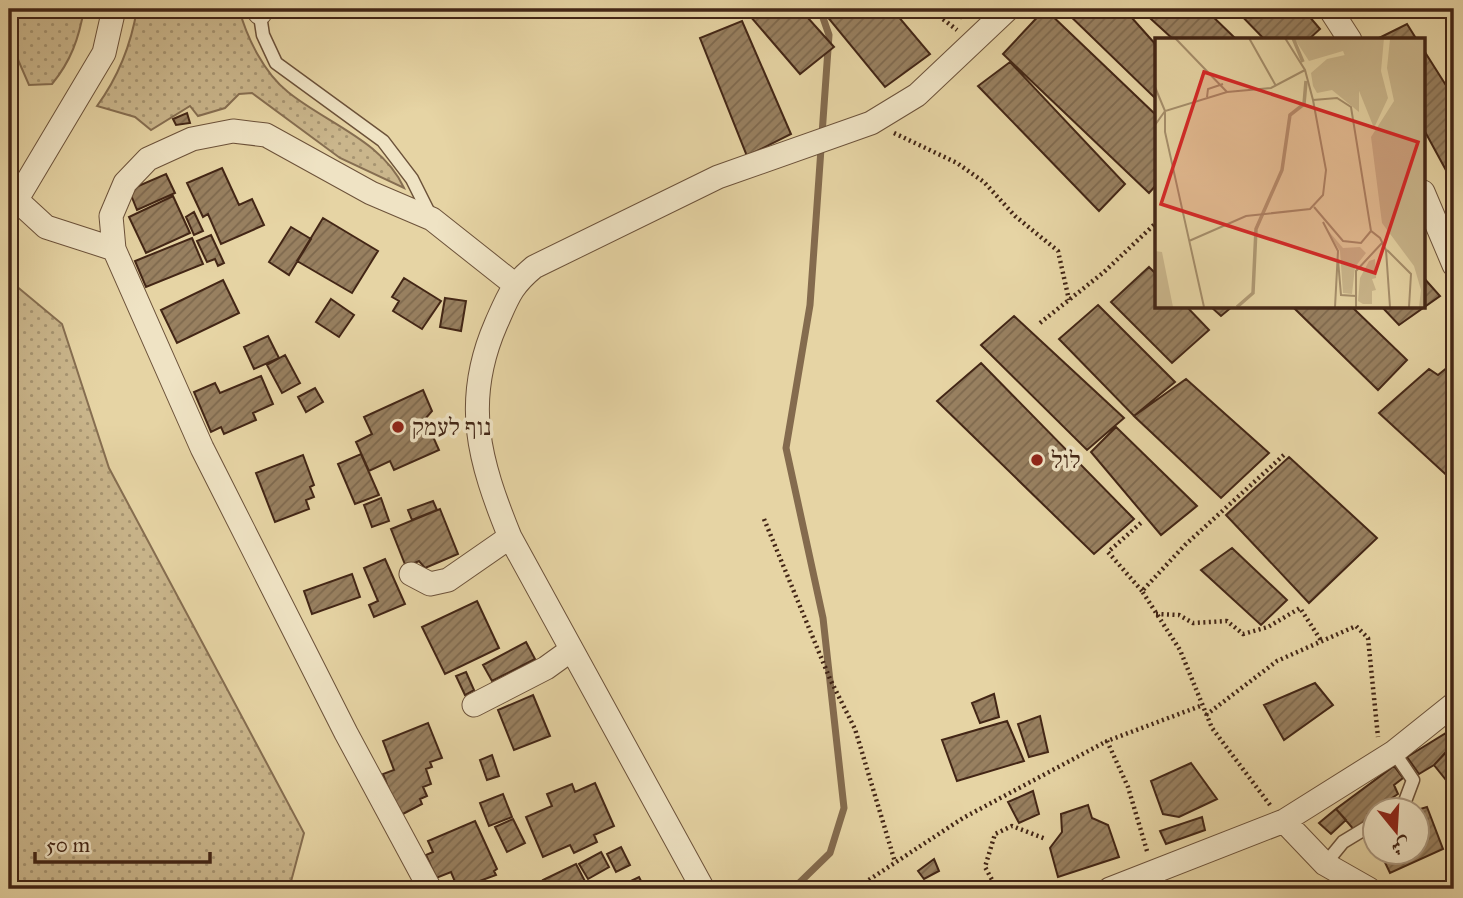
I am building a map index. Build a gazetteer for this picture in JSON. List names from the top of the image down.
{
  "places": ["נוף לעמק", "לול"],
  "scale_bar": "50 m",
  "north": "bottom"
}
